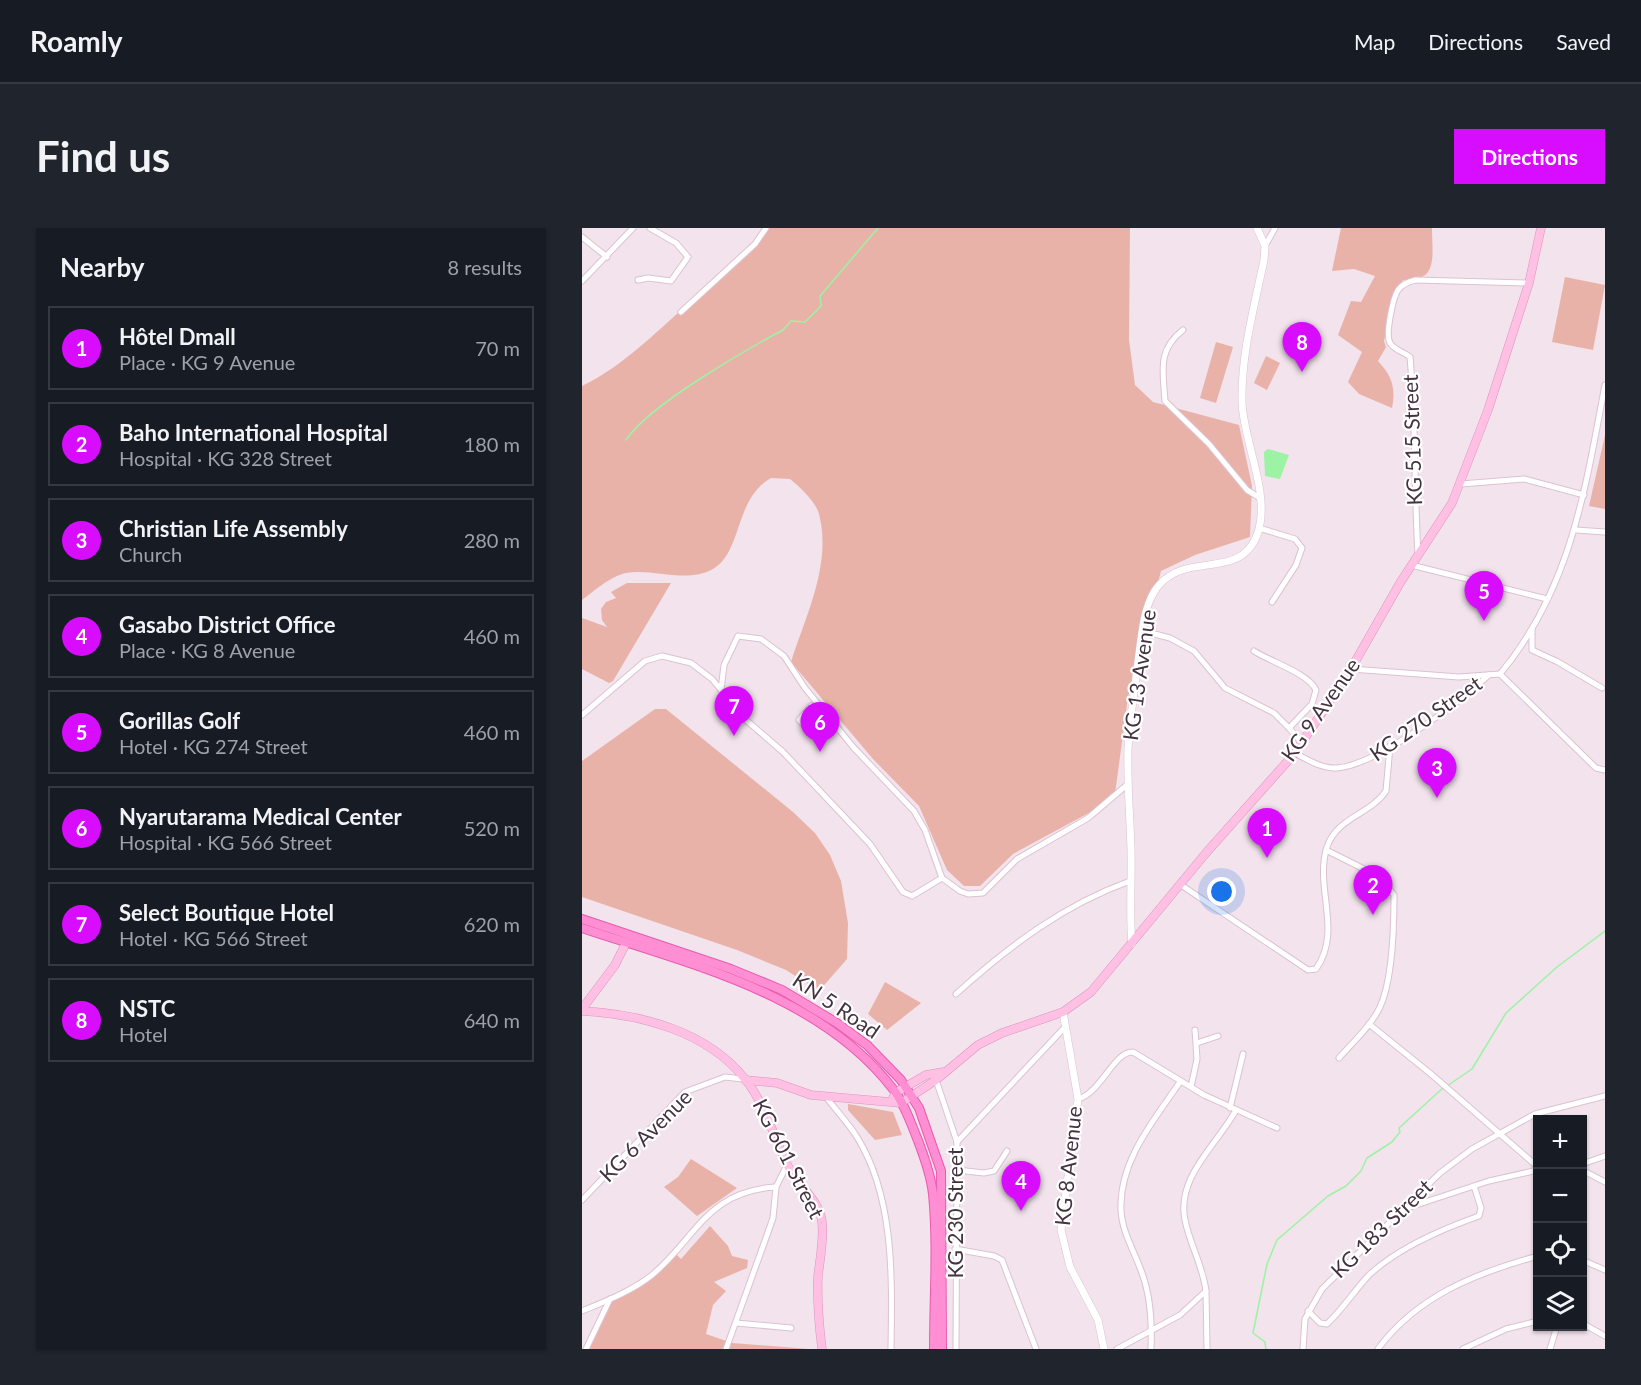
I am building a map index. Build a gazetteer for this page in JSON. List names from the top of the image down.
{
  "streets": {
    "main road": [
      "KG 9 Avenue",
      "KN 5 Road",
      "KG 6 Avenue",
      "KG 601 Street"
    ],
    "street": [
      "KG 515 Street",
      "KG 13 Avenue",
      "KG 270 Street",
      "KG 8 Avenue",
      "KG 230 Street",
      "KG 183 Street"
    ]
  },
  "crossings": [
    ["KG 515 Street", "KG 9 Avenue"],
    ["KG 13 Avenue", "KG 9 Avenue"],
    ["KG 9 Avenue", "KG 270 Street"],
    ["KG 9 Avenue", "KN 5 Road"],
    ["KG 9 Avenue", "KG 6 Avenue"],
    ["KG 9 Avenue", "KG 8 Avenue"],
    ["KG 9 Avenue", "KG 230 Street"],
    ["KN 5 Road", "KG 6 Avenue"],
    ["KG 6 Avenue", "KG 601 Street"]
  ],
  "page": {
    "header": "Roamly",
    "nav": ["Map", "Directions", "Saved"],
    "buttons": "Directions",
    "title": "Find us",
    "heading": ["Nearby", "8 results"],
    "list": [
      {
        "mark": "1",
        "name": "Hôtel Dmall",
        "note": "Place · KG 9 Avenue",
        "value": "70 m"
      },
      {
        "mark": "2",
        "name": "Baho International Hospital",
        "note": "Hospital · KG 328 Street",
        "value": "180 m"
      },
      {
        "mark": "3",
        "name": "Christian Life Assembly",
        "note": "Church",
        "value": "280 m"
      },
      {
        "mark": "4",
        "name": "Gasabo District Office",
        "note": "Place · KG 8 Avenue",
        "value": "460 m"
      },
      {
        "mark": "5",
        "name": "Gorillas Golf",
        "note": "Hotel · KG 274 Street",
        "value": "460 m"
      },
      {
        "mark": "6",
        "name": "Nyarutarama Medical Center",
        "note": "Hospital · KG 566 Street",
        "value": "520 m"
      },
      {
        "mark": "7",
        "name": "Select Boutique Hotel",
        "note": "Hotel · KG 566 Street",
        "value": "620 m"
      },
      {
        "mark": "8",
        "name": "NSTC",
        "note": "Hotel",
        "value": "640 m"
      }
    ],
    "pins": [
      "8",
      "5",
      "7",
      "6",
      "3",
      "1",
      "2",
      "4"
    ],
    "map_buttons": ["+", "−"]
  }
}
